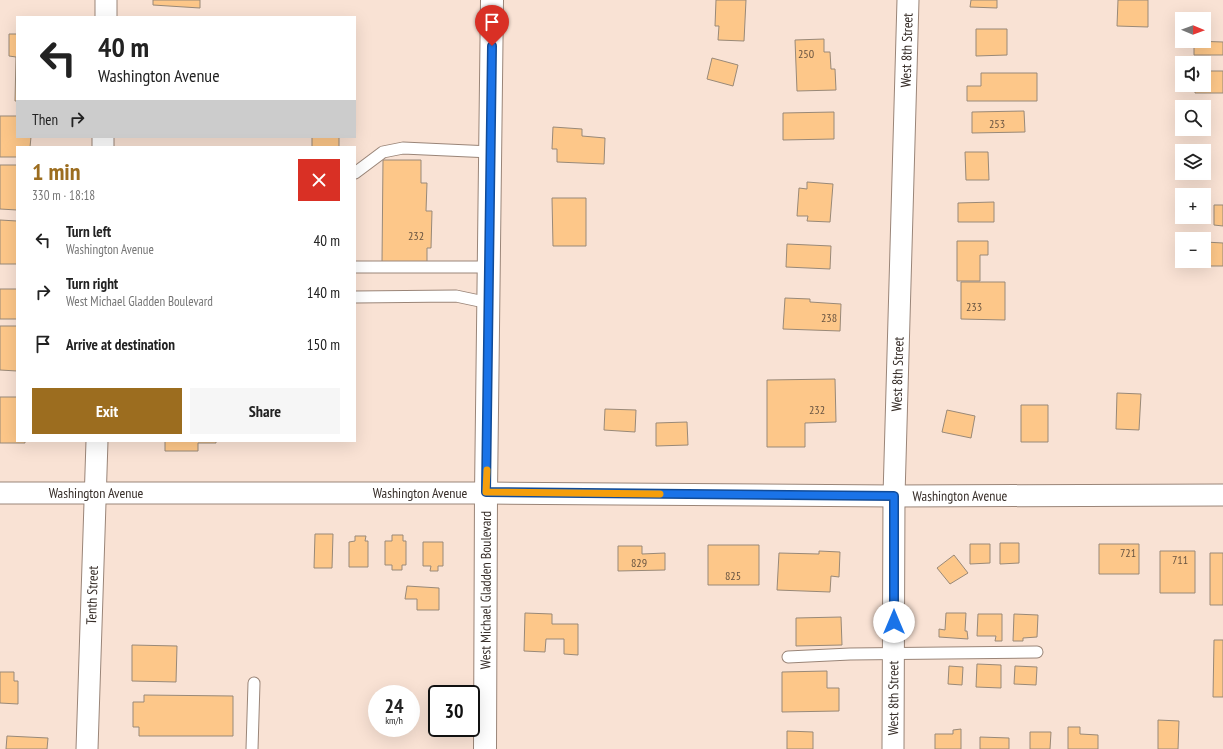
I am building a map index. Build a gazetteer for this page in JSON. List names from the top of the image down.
{
  "streets": {
    "main road": ["West Michael Gladden Boulevard"],
    "street": ["West 8th Street", "Washington Avenue", "Tenth Street"]
  },
  "crossings": [
    ["West 8th Street", "Washington Avenue"],
    ["Washington Avenue", "West Michael Gladden Boulevard"],
    ["Washington Avenue", "Tenth Street"]
  ],
  "house_numbers": [
    "250",
    "253",
    "232",
    "233",
    "238",
    "232",
    "721",
    "711",
    "829",
    "825"
  ],
  "north": "right",
  "page": {
    "map_buttons": ["+", "−"],
    "turn": ["40 m", "Washington Avenue"],
    "then": "Then",
    "heading": ["1 min", "330 m · 18:18"],
    "list": [
      {
        "name": "Turn left",
        "note": "Washington Avenue",
        "value": "40 m"
      },
      {
        "name": "Turn right",
        "note": "West Michael Gladden Boulevard",
        "value": "140 m"
      },
      {
        "name": "Arrive at destination",
        "value": "150 m"
      }
    ],
    "buttons": ["Exit", "Share"],
    "speed": "24 km/h",
    "limit": "30"
  }
}
